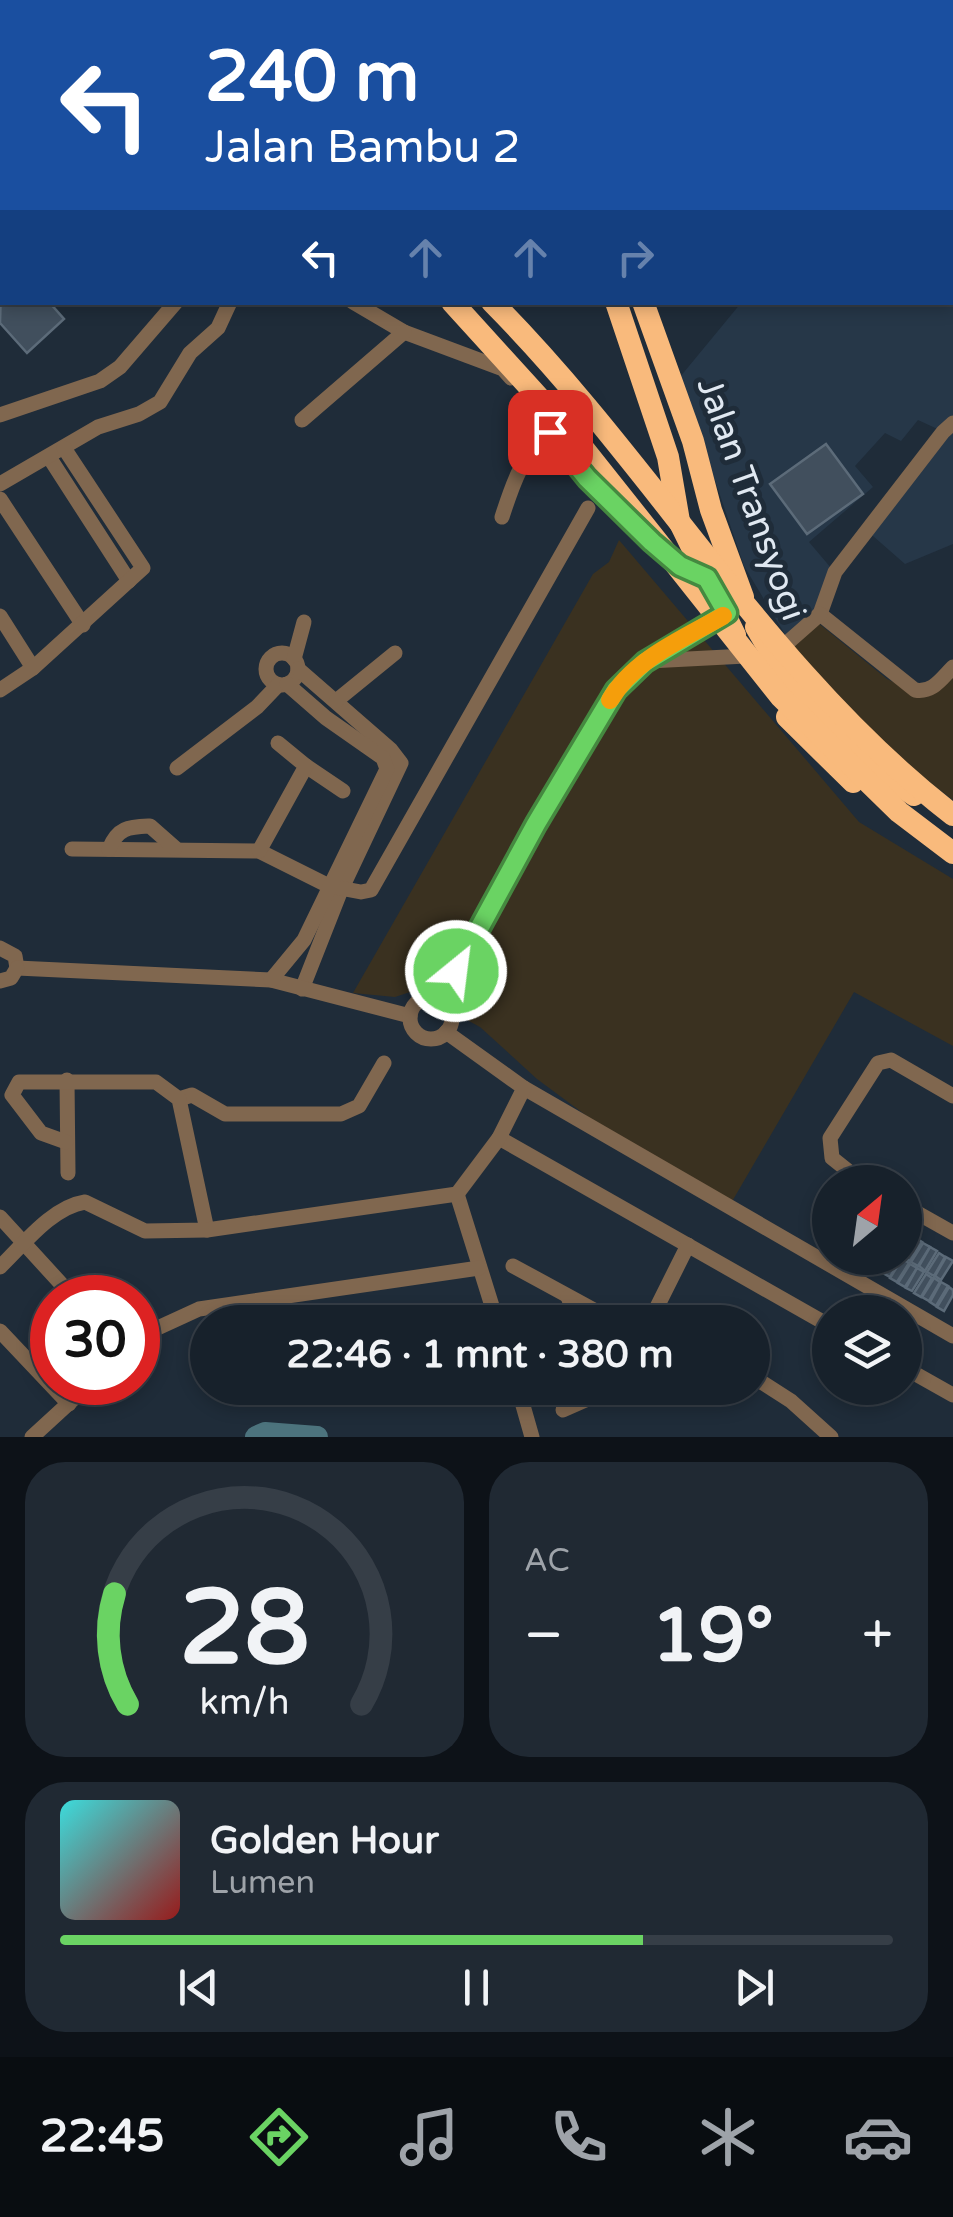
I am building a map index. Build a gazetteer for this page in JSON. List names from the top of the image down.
{
  "streets": {
    "highway": ["Jalan Transyogi"]
  },
  "north": "top right",
  "page": {
    "turn": ["240 m", "Jalan Bambu 2"],
    "limit": "30",
    "trip": "22:46 · 1 mnt · 380 m",
    "tile": "AC",
    "heat": ["−", "19°", "+"],
    "song": ["Golden Hour", "Lumen"],
    "tabs": "22:45",
    "gauge": ["28", "km/h"]
  }
}
